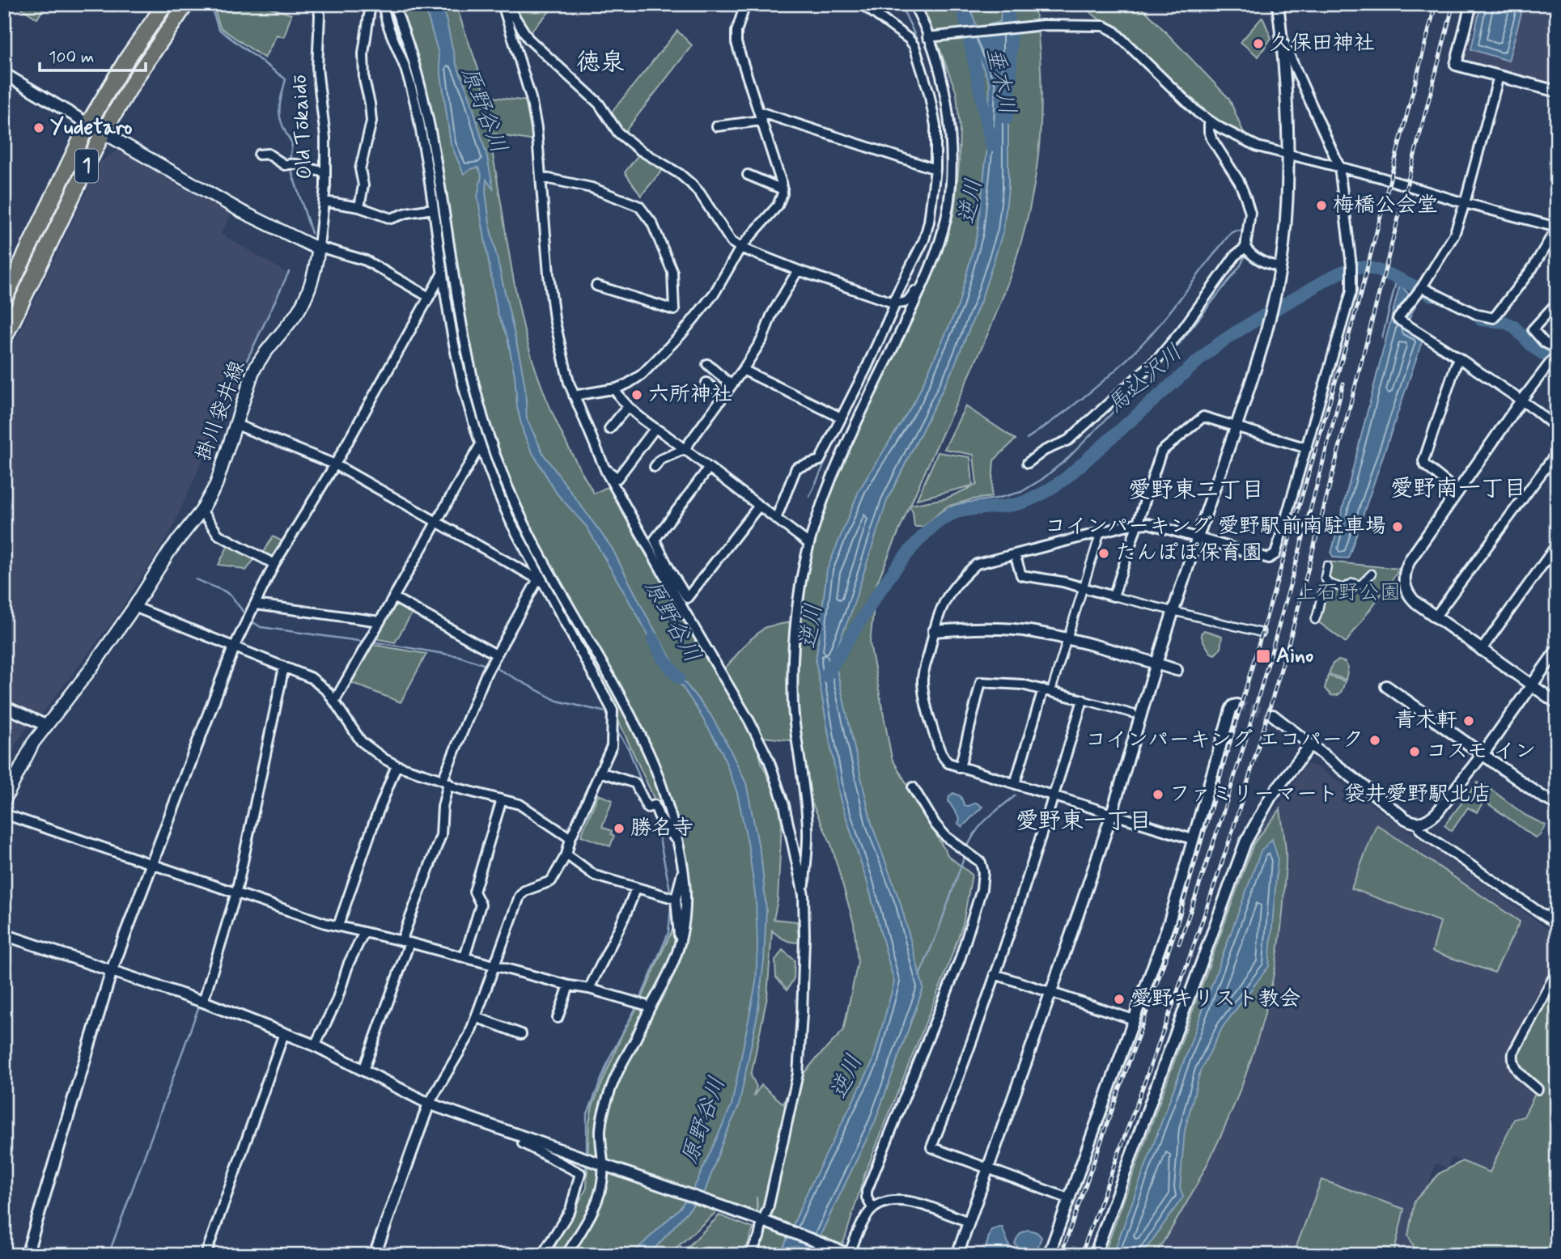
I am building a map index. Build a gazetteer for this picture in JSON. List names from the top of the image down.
{
  "streets": {
    "highway": ["1"],
    "main road": ["掛川袋井線"],
    "street": ["Old Tōkaidō"]
  },
  "crossings": [
    ["Old Tōkaidō", "掛川袋井線"]
  ],
  "districts": [
    "徳泉",
    "愛野南一丁目",
    "愛野東二丁目",
    "愛野東一丁目"
  ],
  "water": [
    "垂木川",
    "原野谷川",
    "逆川",
    "馬込沢川"
  ],
  "parks": ["上石野公園"],
  "places": {
    "other": [
      "久保田神社",
      "Yudetaro",
      "梅橋公会堂",
      "六所神社",
      "コインパーキング 愛野駅前南駐車場",
      "たんぽぽ保育園",
      "青木軒",
      "コインパーキング エコパーク",
      "コスモ イン",
      "ファミリーマート 袋井愛野駅北店",
      "勝名寺",
      "愛野キリスト教会"
    ],
    "transit": ["Aino"]
  },
  "scale_bar": "100 m"
}
